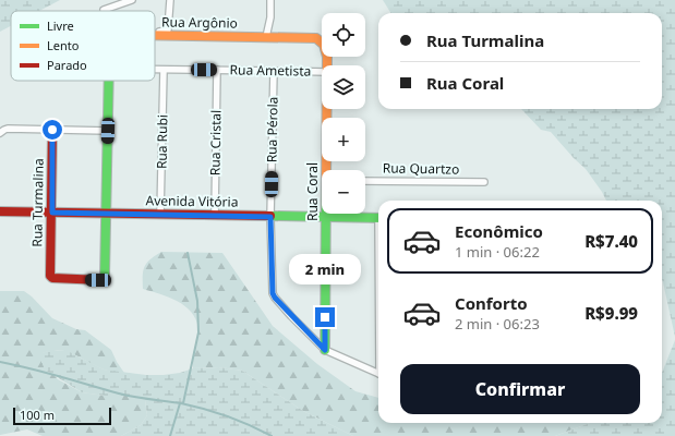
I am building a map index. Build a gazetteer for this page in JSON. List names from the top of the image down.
{
  "streets": {
    "street": [
      "Rua Argônio",
      "Rua Ametista",
      "Rua Pérola",
      "Rua Rubi",
      "Rua Cristal",
      "Rua Quartzo",
      "Rua Coral",
      "Avenida Vitória",
      "Rua Turmalina"
    ]
  },
  "crossings": [
    ["Rua Argônio", "Rua Coral"],
    ["Rua Argônio", "Avenida Vitória"],
    ["Rua Argônio", "Rua Turmalina"],
    ["Rua Ametista", "Rua Pérola"],
    ["Rua Ametista", "Rua Rubi"],
    ["Rua Ametista", "Rua Cristal"],
    ["Rua Pérola", "Rua Coral"],
    ["Rua Pérola", "Avenida Vitória"],
    ["Rua Rubi", "Avenida Vitória"],
    ["Rua Cristal", "Avenida Vitória"],
    ["Rua Coral", "Avenida Vitória"],
    ["Avenida Vitória", "Rua Turmalina"]
  ],
  "legend": ["Livre", "Lento", "Parado"],
  "scale_bar": "100 m",
  "page": {
    "map_buttons": ["+", "−"],
    "banner": ["Rua Turmalina", "Rua Coral"],
    "list": [
      {
        "name": "Econômico",
        "note": "1 min · 06:22",
        "value": "R$7.40"
      },
      {
        "name": "Conforto",
        "note": "2 min · 06:23",
        "value": "R$9.99"
      }
    ],
    "bubble": "2 min",
    "buttons": "Confirmar",
    "scale": "100 m"
  }
}
